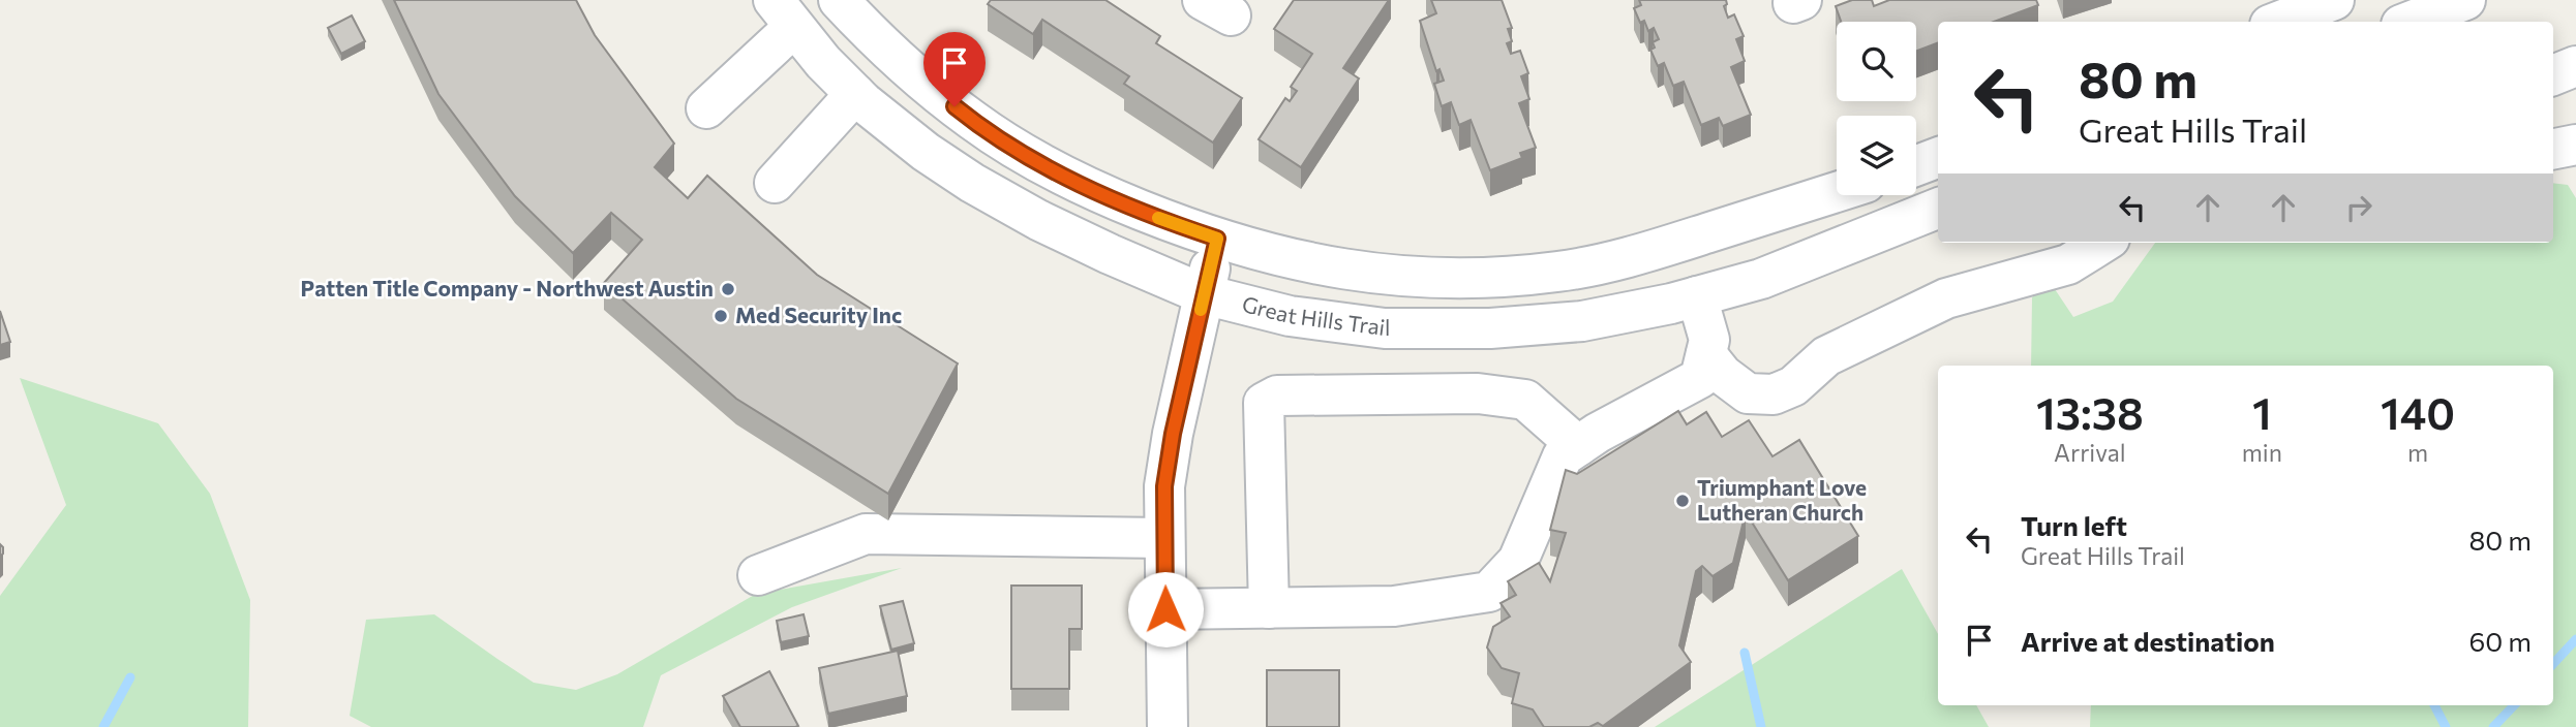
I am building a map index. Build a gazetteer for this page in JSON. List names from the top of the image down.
{
  "streets": {
    "street": ["Great Hills Trail"]
  },
  "places": ["Patten Title Company - Northwest Austin", "Med Security Inc", "Triumphant Love Lutheran Church"],
  "page": {
    "turn": ["80 m", "Great Hills Trail"],
    "eta": [
      "13:38",
      "Arrival",
      "1",
      "min",
      "140",
      "m"
    ],
    "list": [
      {
        "name": "Turn left",
        "note": "Great Hills Trail",
        "value": "80 m"
      },
      {
        "name": "Arrive at destination",
        "value": "60 m"
      }
    ]
  }
}
